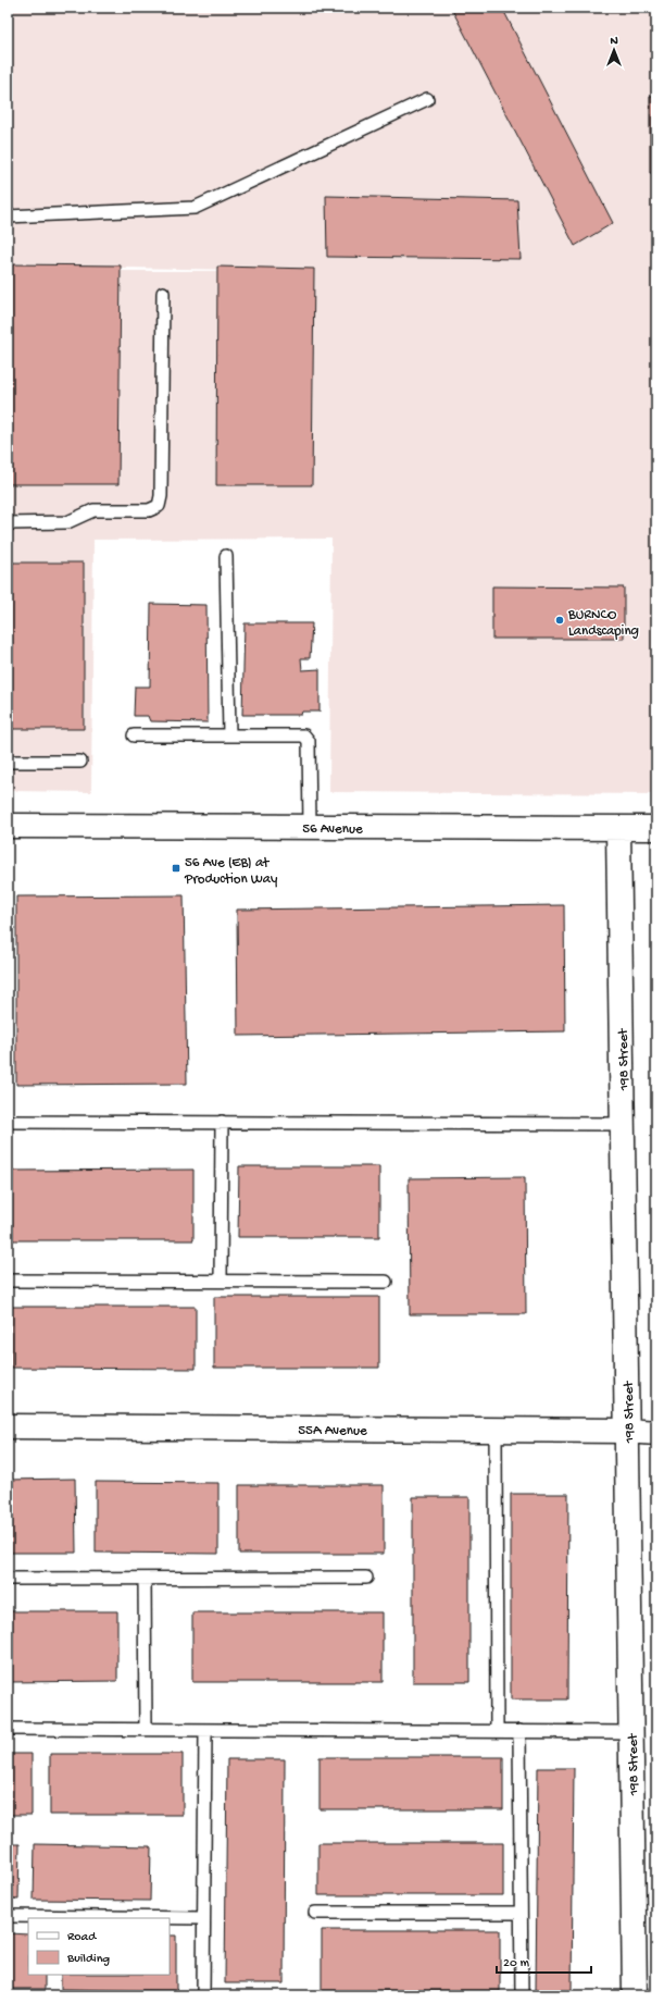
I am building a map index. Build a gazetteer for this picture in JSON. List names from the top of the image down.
{
  "streets": {
    "street": ["56 Avenue", "198 Street", "55A Avenue"]
  },
  "crossings": [
    ["56 Avenue", "198 Street"],
    ["198 Street", "55A Avenue"]
  ],
  "places": {
    "other": ["BURNCO Landscaping"],
    "transit": ["56 Ave (EB) at Production Way"]
  },
  "legend": ["Road", "Building"],
  "scale_bar": "20 m",
  "north": "top"
}
